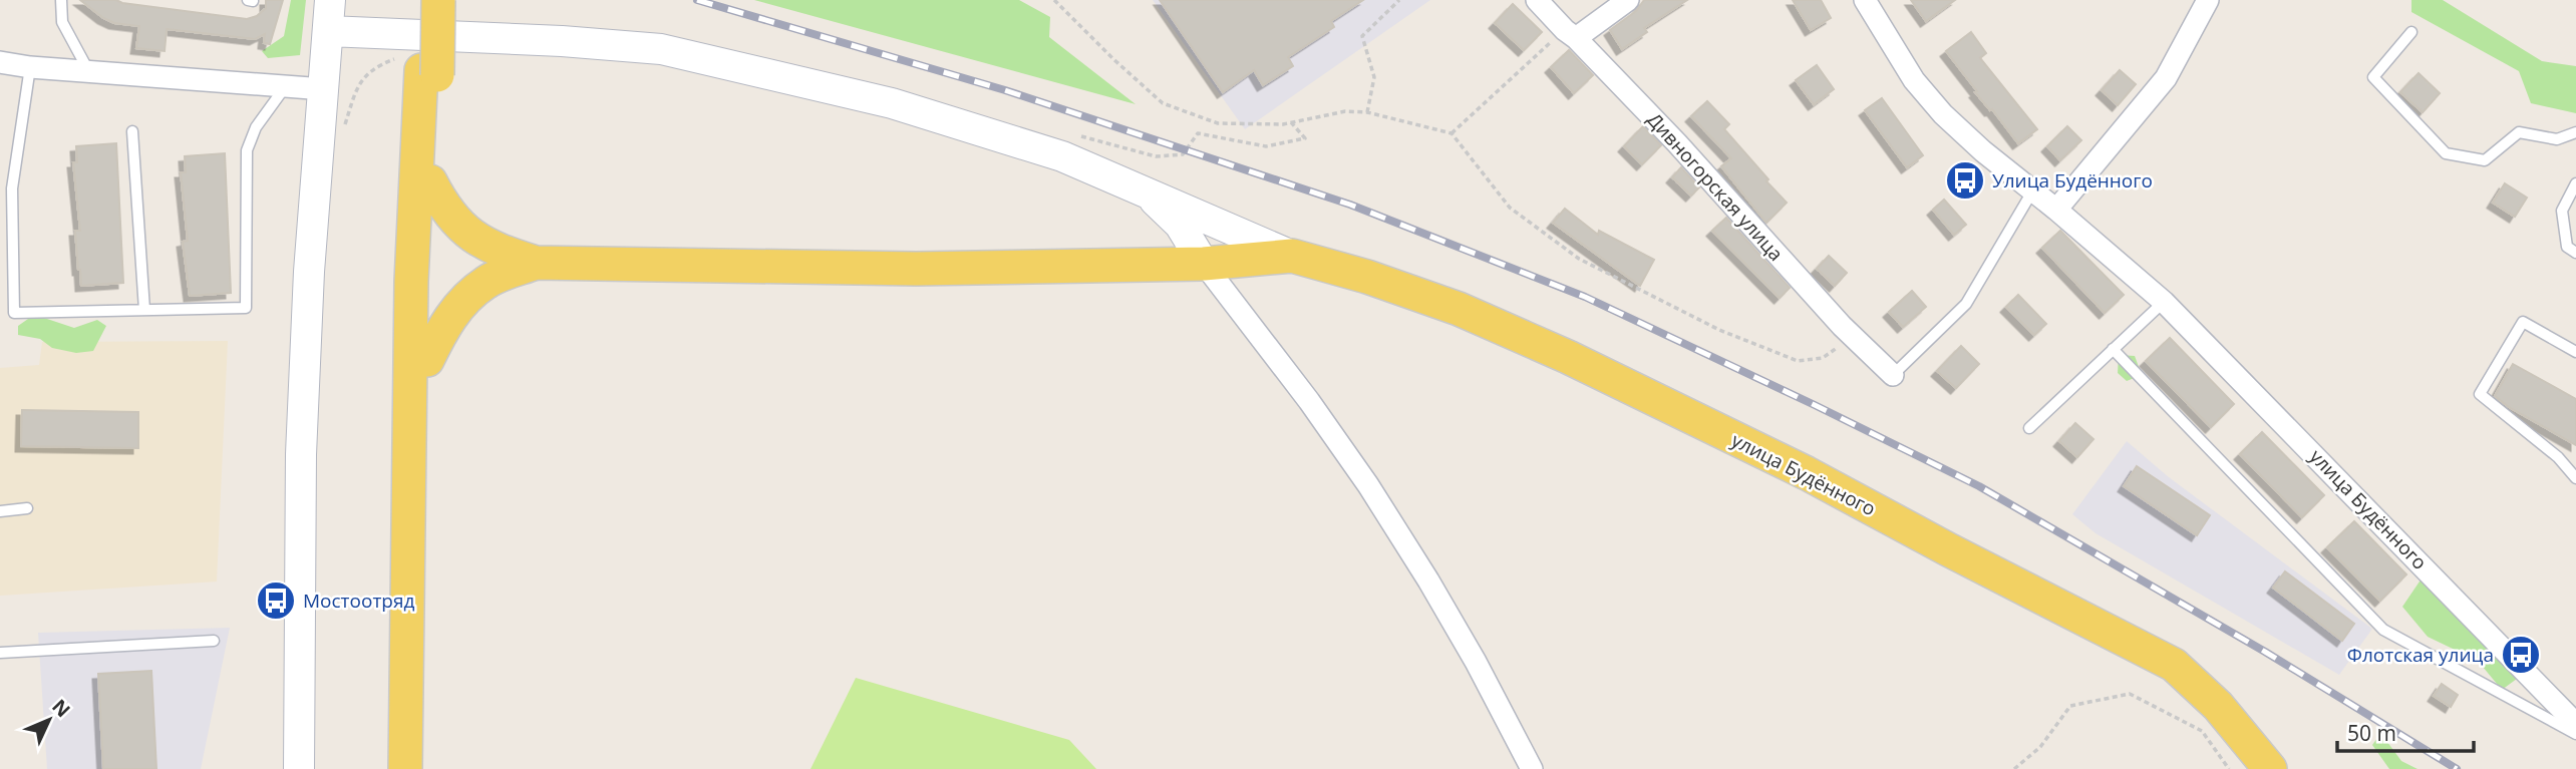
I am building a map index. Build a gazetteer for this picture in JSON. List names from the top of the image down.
{
  "streets": {
    "main road": ["улица Будённого"],
    "street": ["Дивногорская улица"]
  },
  "places": {
    "bus stop": ["Улица Будённого", "Мостоотряд", "Флотская улица"]
  },
  "scale_bar": "50 m",
  "north": "top right"
}
